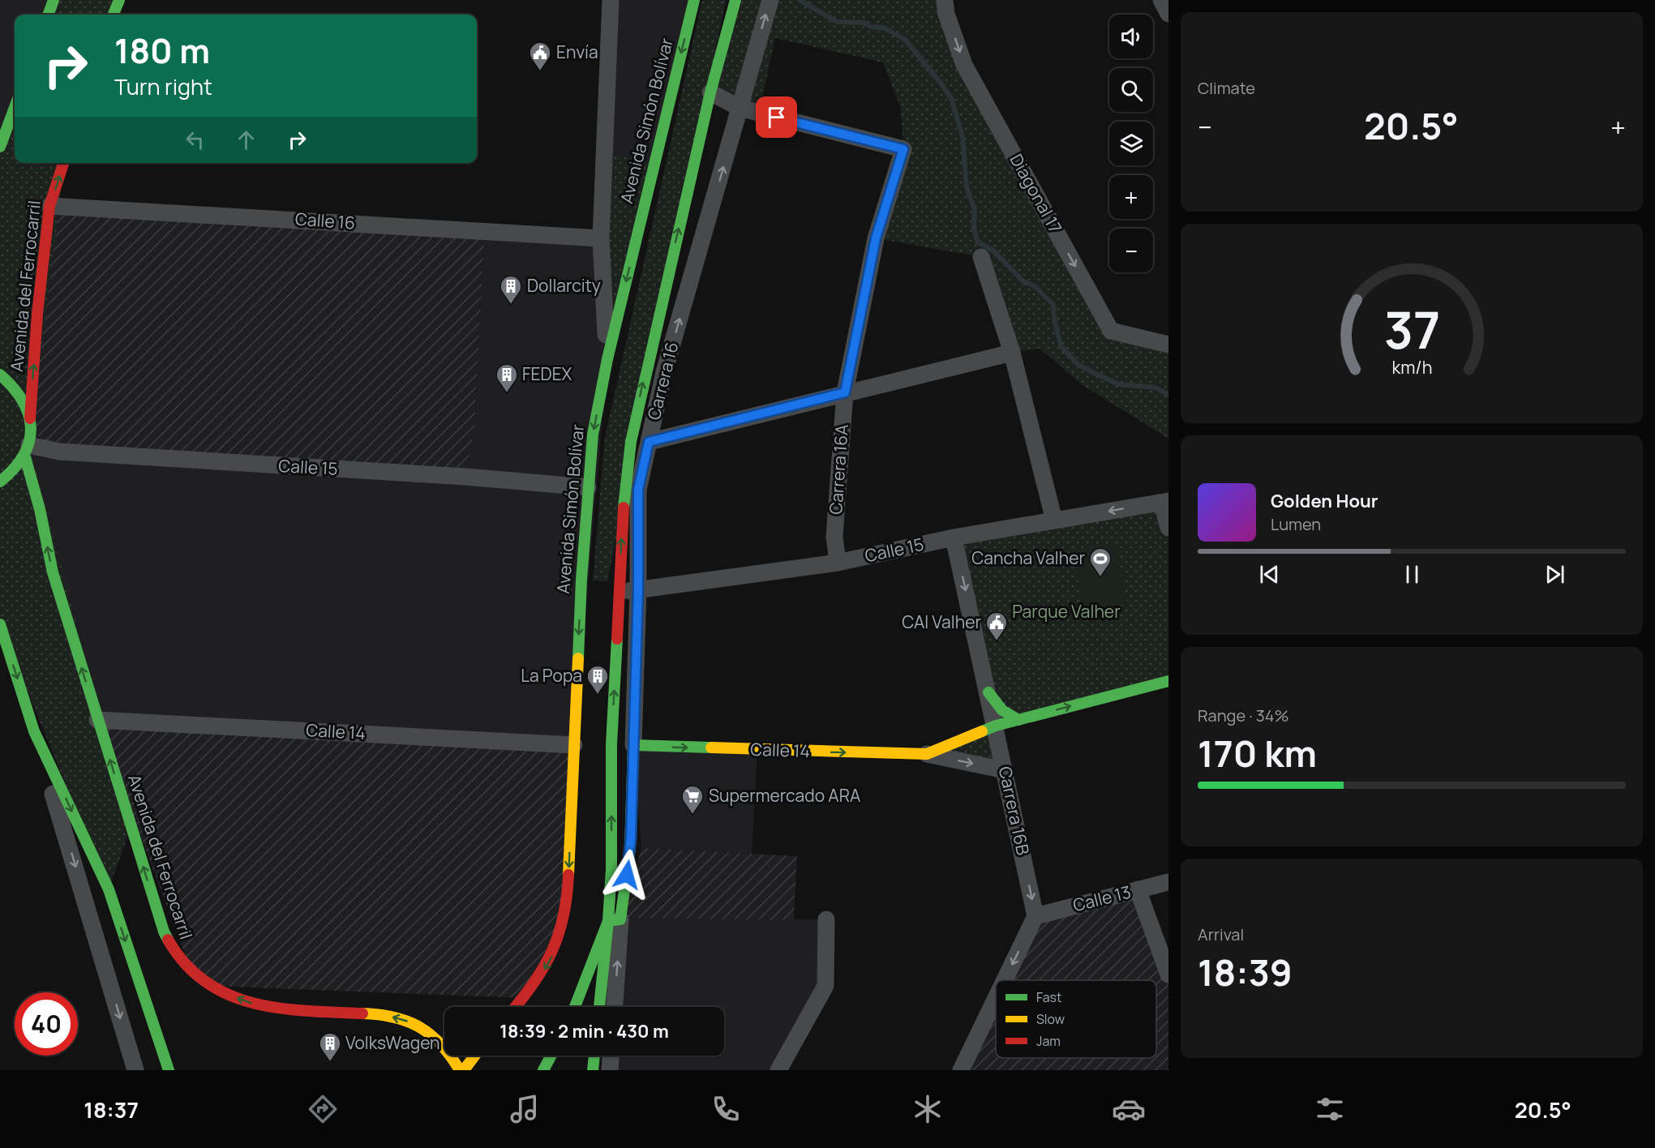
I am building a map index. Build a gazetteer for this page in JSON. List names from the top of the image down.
{
  "streets": {
    "main road": [
      "Avenida Simón Bolívar",
      "Avenida del Ferrocarril",
      "Carrera 16",
      "Calle 14"
    ],
    "street": [
      "Diagonal 17",
      "Calle 16",
      "Calle 15",
      "Carrera 16A",
      "Carrera 16B",
      "Calle 13"
    ]
  },
  "crossings": [
    ["Avenida Simón Bolívar", "Calle 15"],
    ["Avenida Simón Bolívar", "Calle 14"],
    ["Calle 16", "Avenida del Ferrocarril"],
    ["Avenida del Ferrocarril", "Calle 15"],
    ["Avenida del Ferrocarril", "Calle 14"],
    ["Carrera 16", "Calle 15"],
    ["Carrera 16", "Carrera 16A"],
    ["Carrera 16", "Calle 14"],
    ["Calle 15", "Carrera 16A"],
    ["Calle 15", "Carrera 16B"],
    ["Calle 14", "Carrera 16B"],
    ["Carrera 16B", "Calle 13"]
  ],
  "one_way": ["Calle 14", "Carrera 16B"],
  "parks": ["Parque Valher"],
  "places": {
    "public building": ["Envía", "CAI Valher"],
    "building": [
      "Dollarcity",
      "FEDEX",
      "La Popa",
      "VolksWagen"
    ],
    "sports": ["Cancha Valher"],
    "supermarket": ["Supermercado ARA"]
  },
  "legend": ["Fast", "Slow", "Jam"],
  "page": {
    "tile": [
      "Climate",
      ["Range · 34%", "170 km"],
      ["Arrival", "18:39"]
    ],
    "map_buttons": ["+", "−"],
    "turn": ["180 m", "Turn right"],
    "heat": ["−", "20.5°", "+"],
    "song": ["Golden Hour", "Lumen"],
    "limit": "40",
    "trip": "18:39 · 2 min · 430 m",
    "tabs": ["18:37", "20.5°"],
    "gauge": ["37", "km/h"]
  }
}
